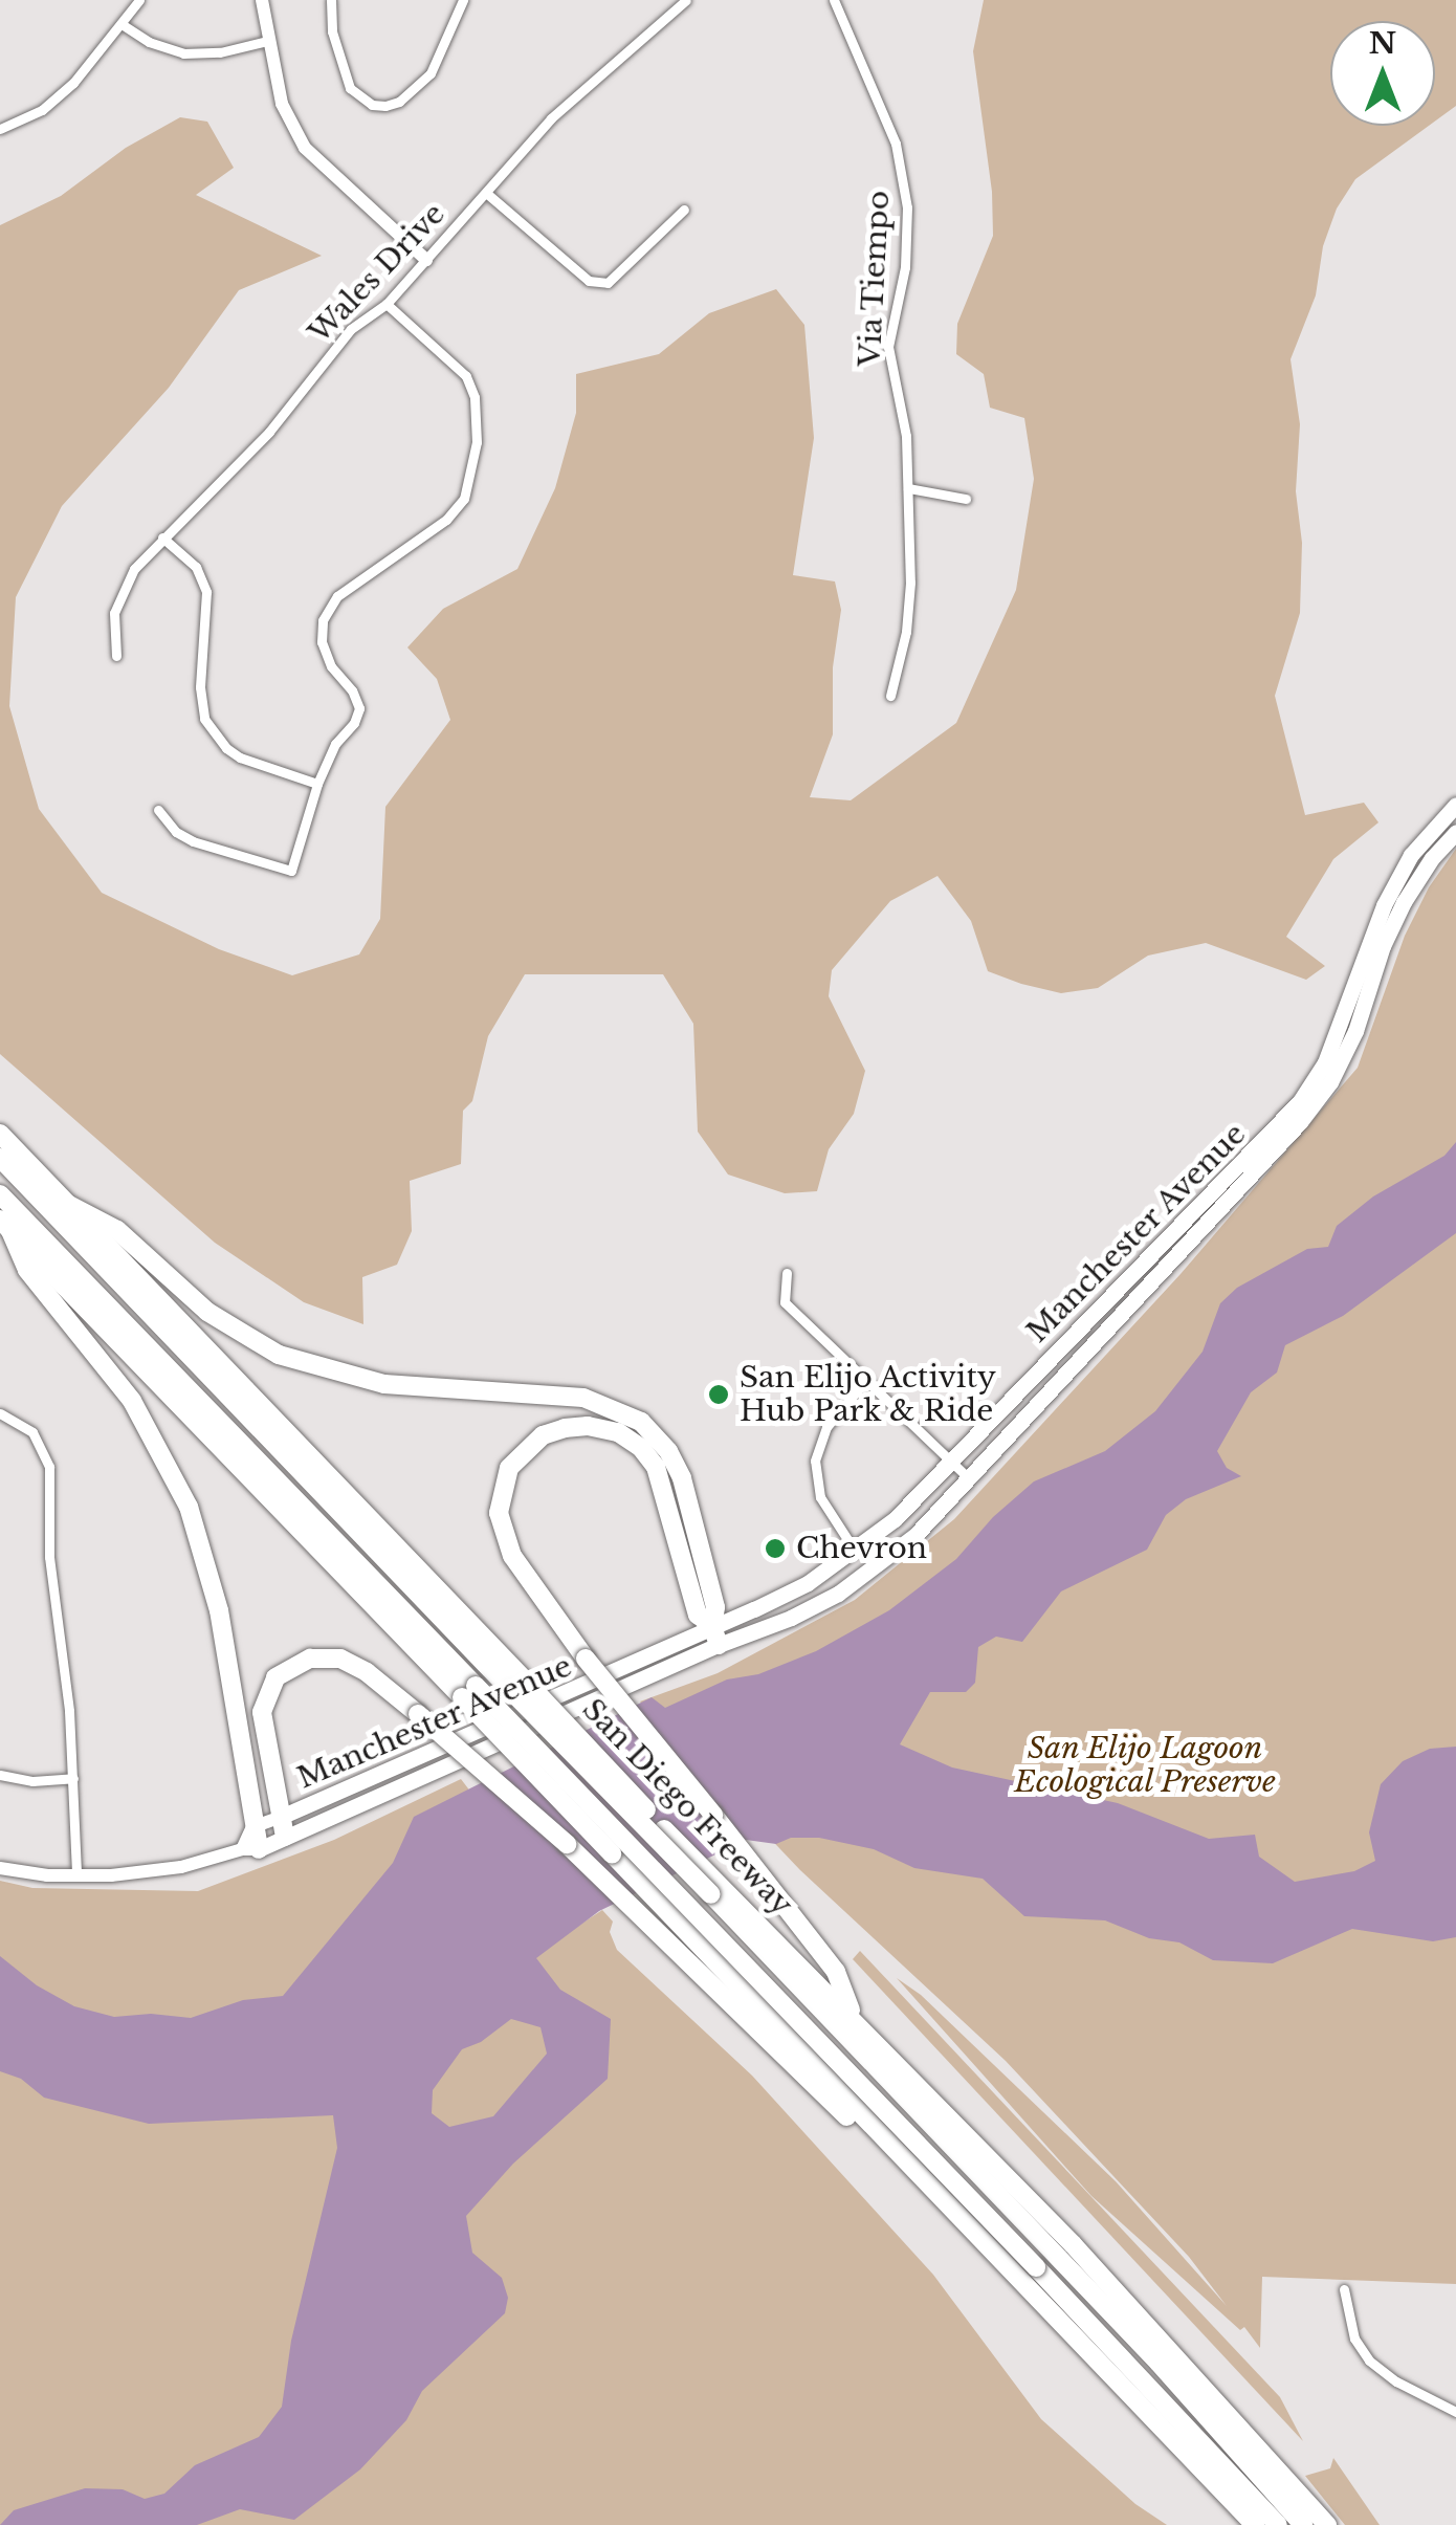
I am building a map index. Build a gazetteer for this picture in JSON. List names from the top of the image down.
{
  "streets": {
    "highway": ["San Diego Freeway"],
    "main road": ["Manchester Avenue"],
    "street": ["Wales Drive", "Via Tiempo"]
  },
  "parks": ["San Elijo Lagoon Ecological Preserve"],
  "places": ["San Elijo Activity Hub Park & Ride", "Chevron"],
  "north": "top"
}
